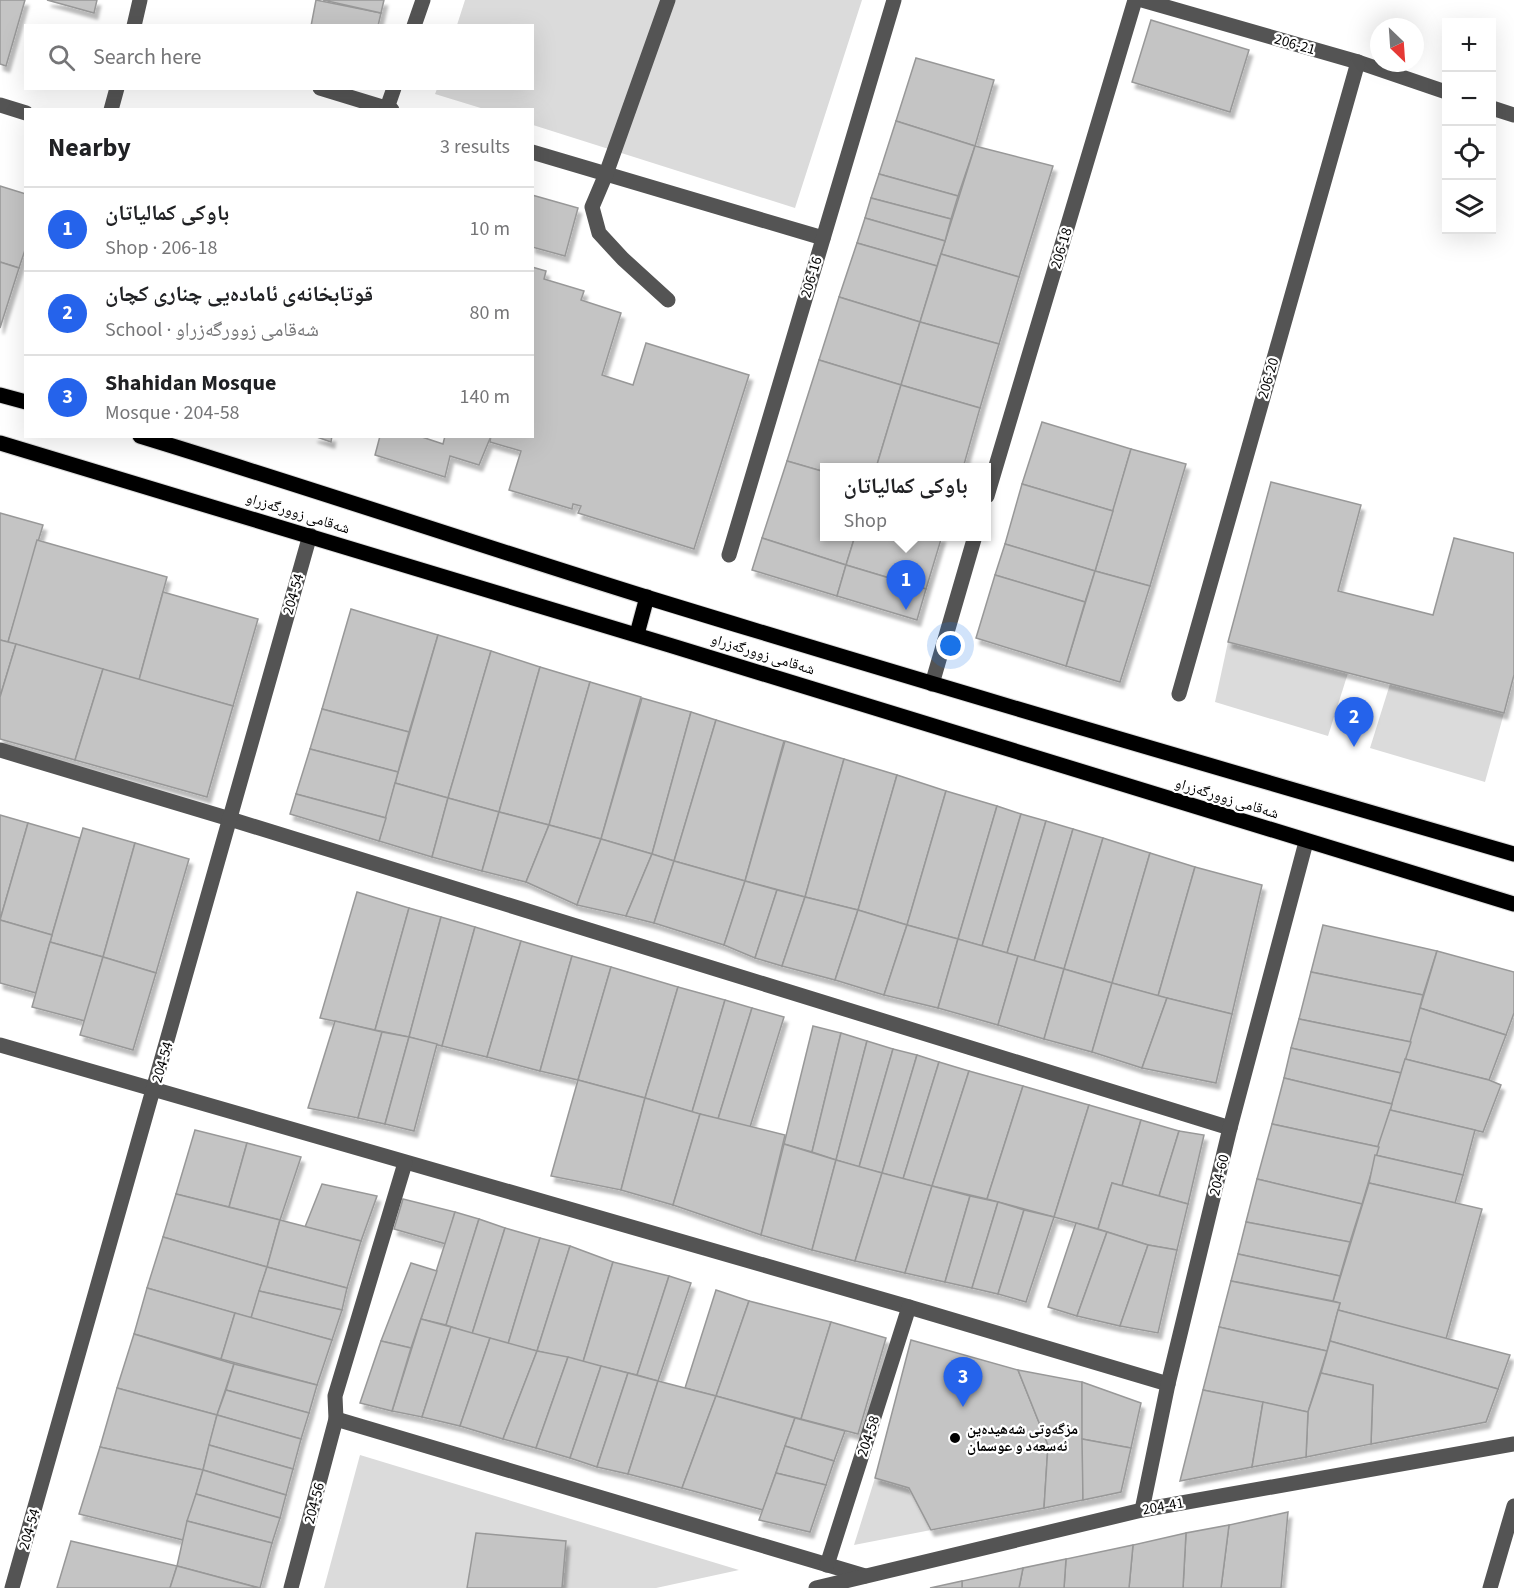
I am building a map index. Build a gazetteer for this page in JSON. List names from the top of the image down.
{
  "streets": {
    "main road": ["شەقامی زوورگەزراو"],
    "street": [
      "206-21",
      "206-18",
      "206-16",
      "206-20",
      "204-54",
      "204-60",
      "204-58",
      "204-56",
      "204-41"
    ]
  },
  "crossings": [
    ["206-21", "206-20"],
    ["شەقامی زوورگەزراو", "204-54"],
    ["شەقامی زوورگەزراو", "204-60"],
    ["204-60", "204-41"]
  ],
  "places": ["مزگەوتی شەهیدەین ئەسعەد و عوسمان"],
  "north": "bottom right",
  "page": {
    "map_buttons": ["+", "−"],
    "search": "Search here",
    "heading": ["Nearby", "3 results"],
    "list": [
      {
        "mark": "1",
        "name": "باوکی کمالیاتان",
        "note": "Shop · 206-18",
        "value": "10 m"
      },
      {
        "mark": "2",
        "name": "قوتابخانەی ئامادەیی چناری کچان",
        "note": "School · شەقامی زوورگەزراو",
        "value": "80 m"
      },
      {
        "mark": "3",
        "name": "Shahidan Mosque",
        "note": "Mosque · 204-58",
        "value": "140 m"
      }
    ],
    "popup": ["باوکی کمالیاتان", "Shop"],
    "pins": ["1", "2", "3"]
  }
}
